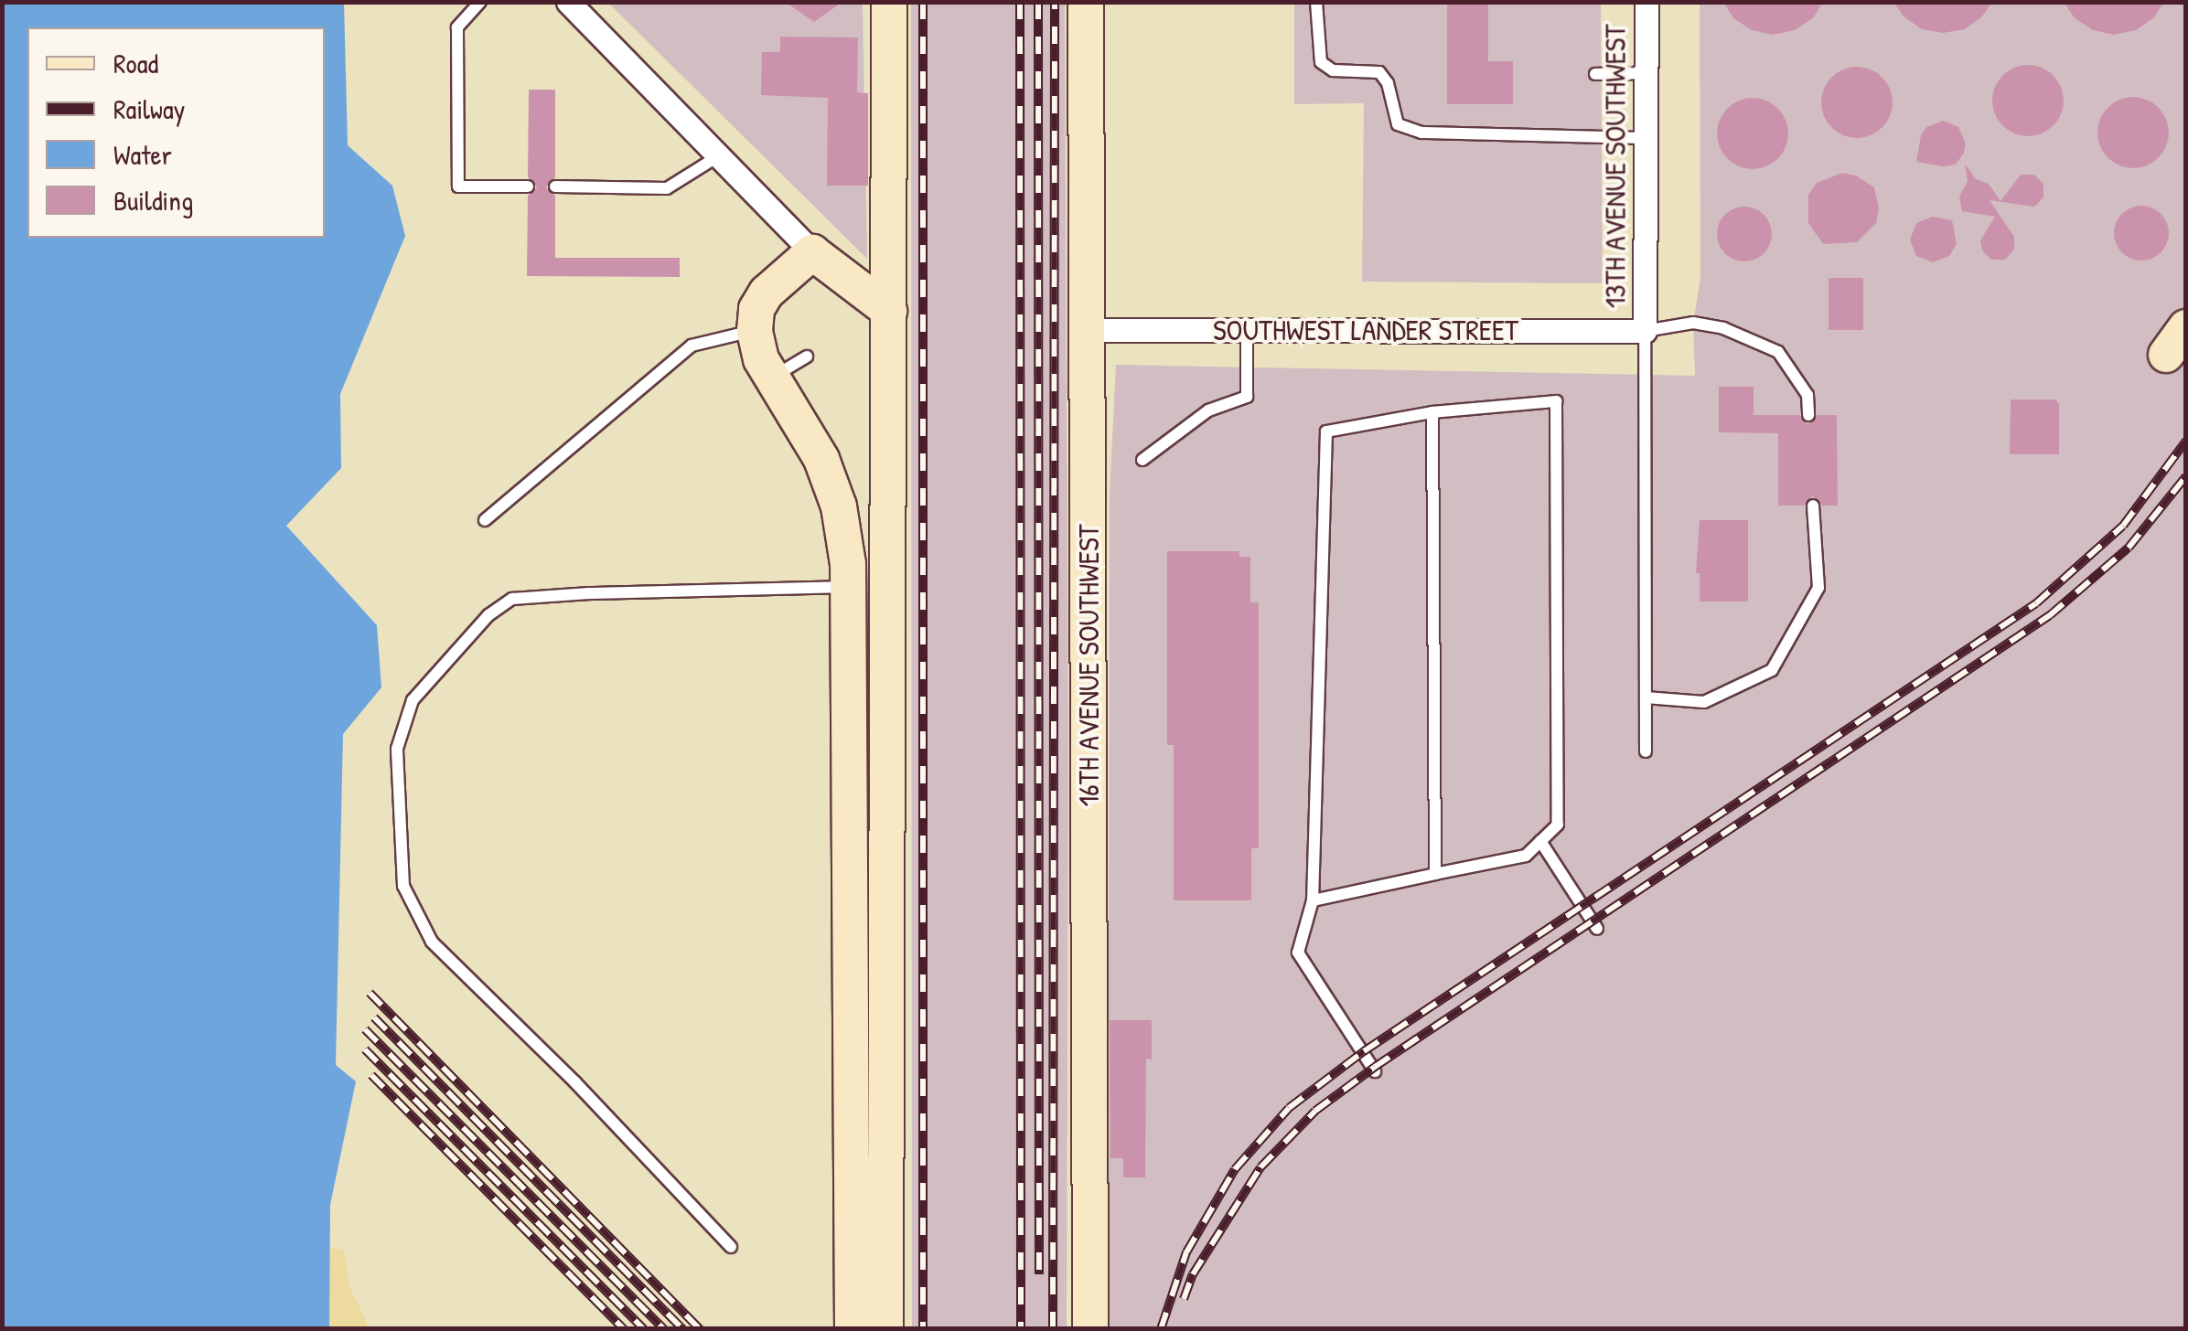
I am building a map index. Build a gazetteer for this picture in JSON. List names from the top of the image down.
{
  "streets": {
    "street": ["13TH AVENUE SOUTHWEST", "SOUTHWEST LANDER STREET", "16TH AVENUE SOUTHWEST"]
  },
  "crossings": [
    ["13TH AVENUE SOUTHWEST", "SOUTHWEST LANDER STREET"],
    ["SOUTHWEST LANDER STREET", "16TH AVENUE SOUTHWEST"]
  ],
  "legend": [
    "Road",
    "Railway",
    "Water",
    "Building"
  ]
}
